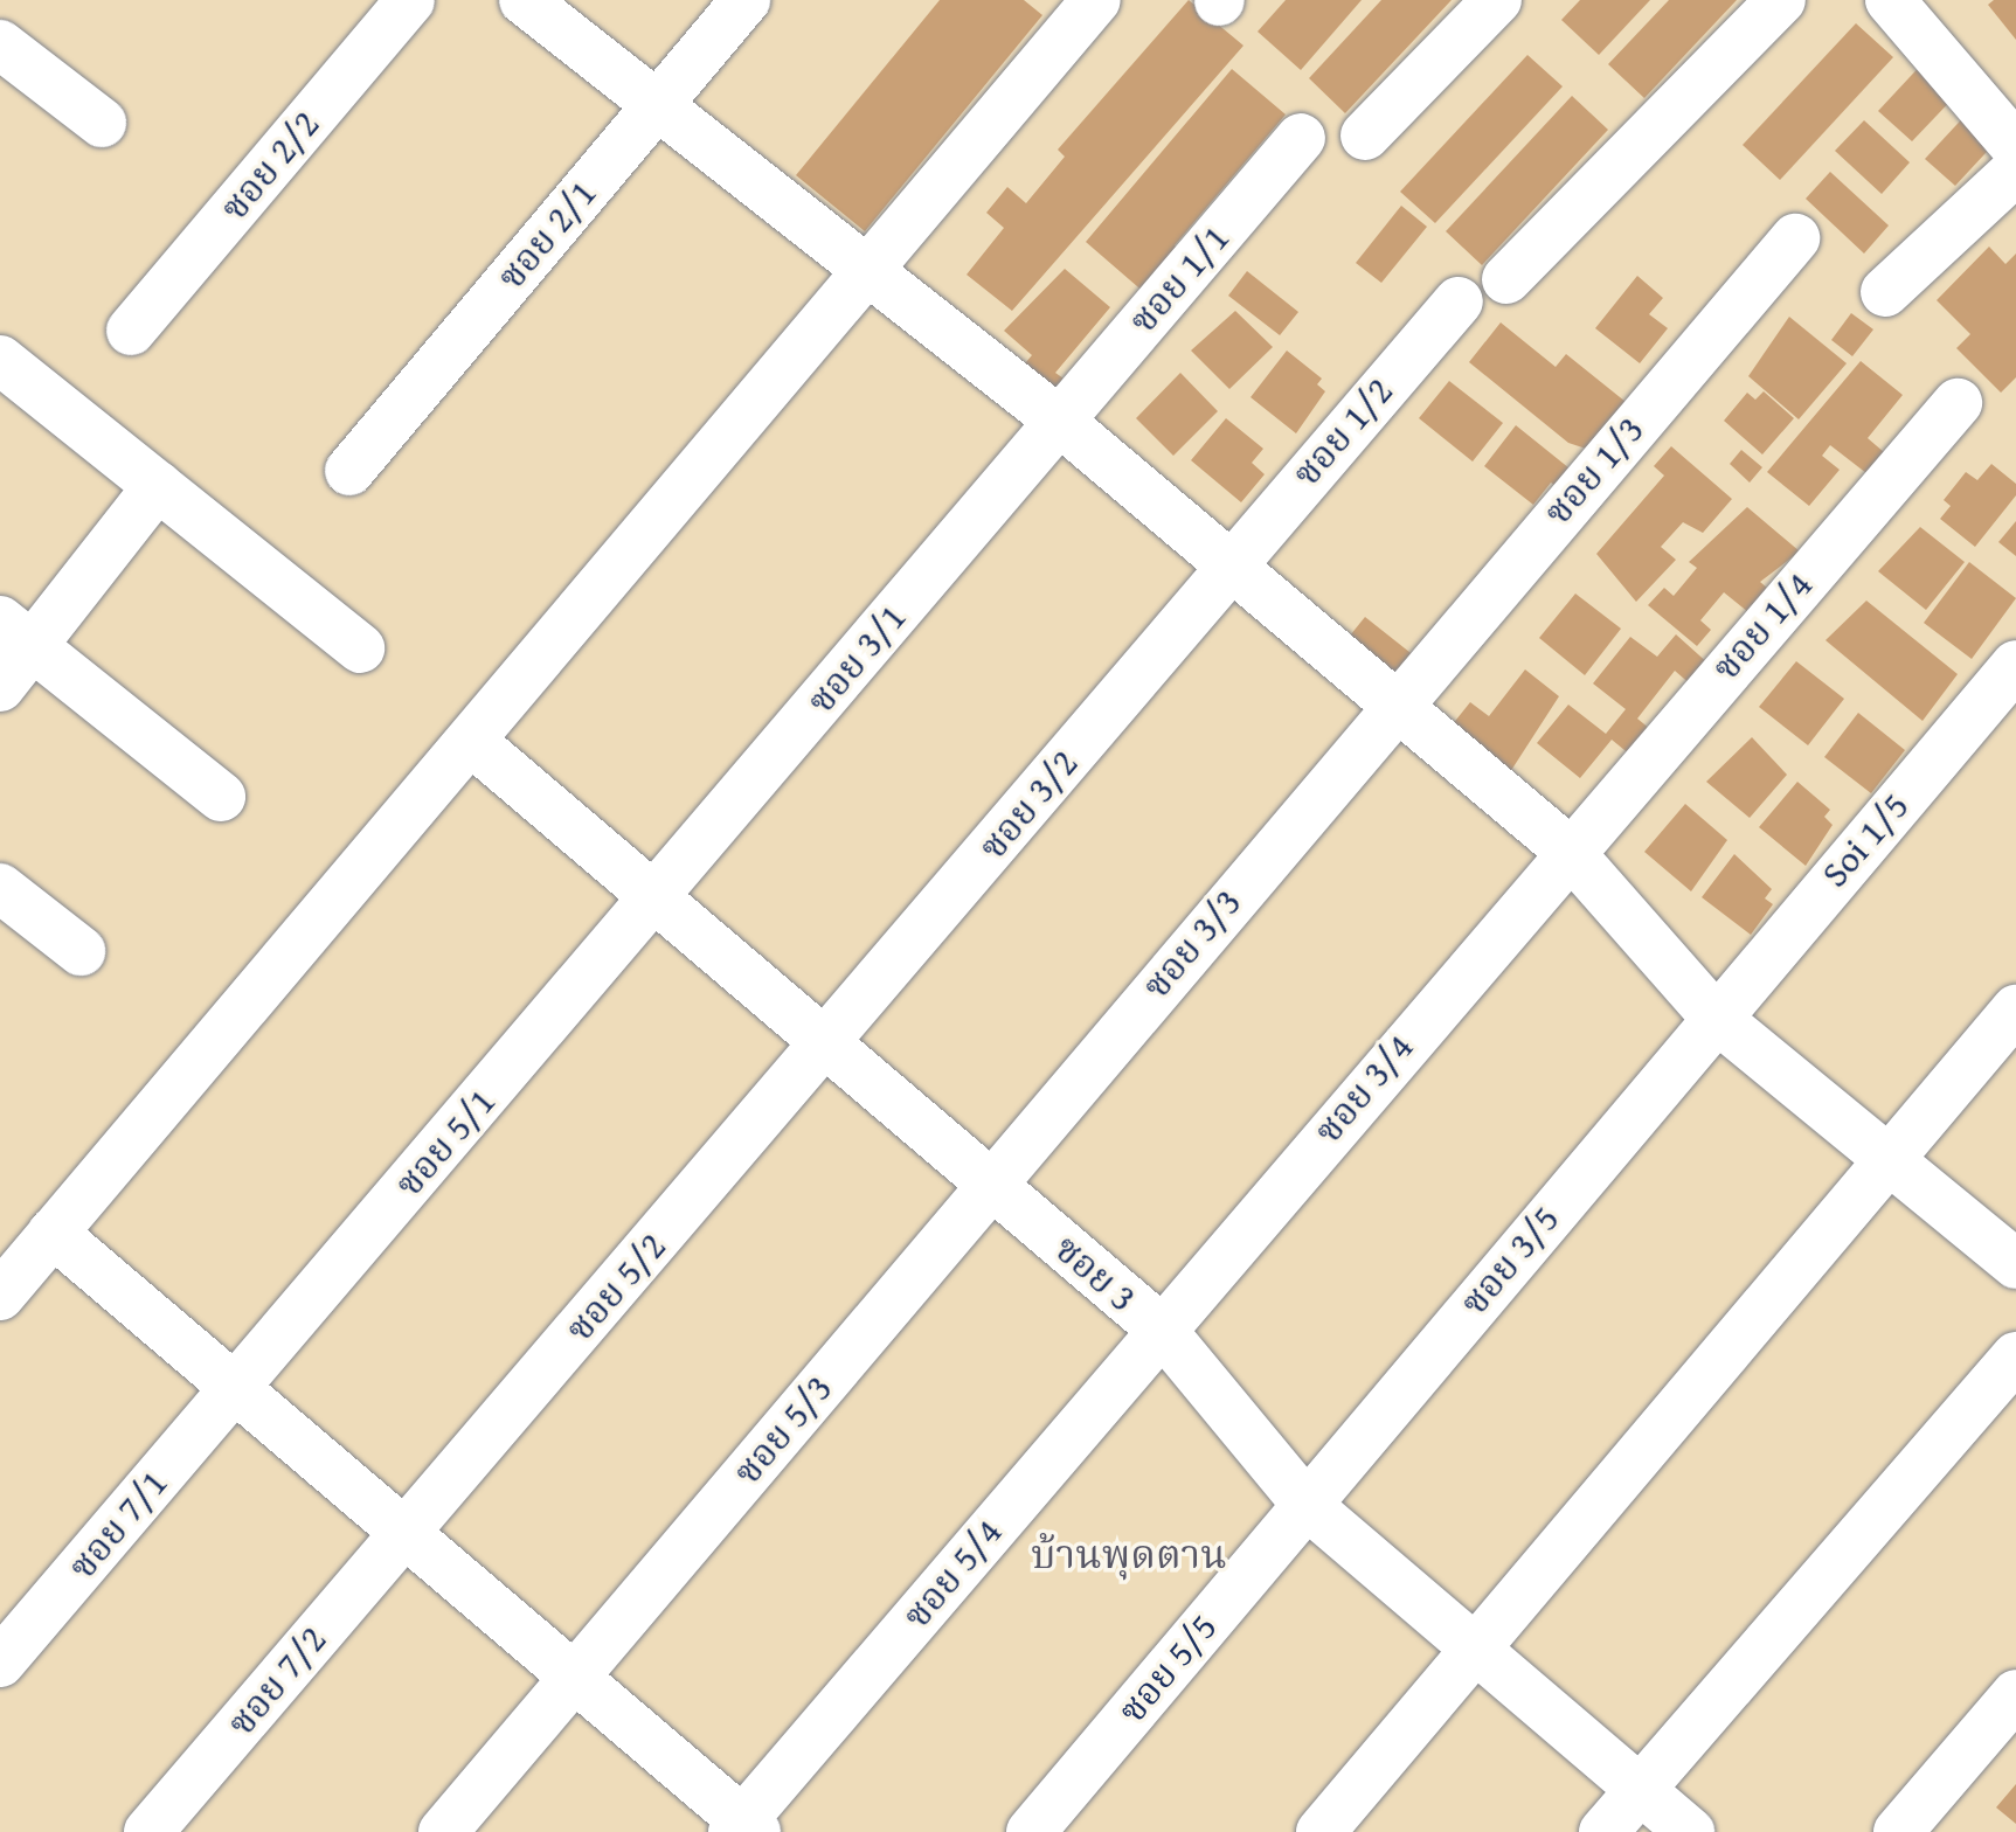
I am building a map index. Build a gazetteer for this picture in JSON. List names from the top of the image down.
{
  "streets": {
    "street": [
      "ซอย 2/2",
      "ซอย 2/1",
      "ซอย 1/1",
      "ซอย 1/2",
      "ซอย 1/3",
      "ซอย 1/4",
      "ซอย 3/1",
      "ซอย 3/2",
      "Soi 1/5",
      "ซอย 3/3",
      "ซอย 3/4",
      "ซอย 5/1",
      "ซอย 3/5",
      "ซอย 3",
      "ซอย 5/2",
      "ซอย 5/3",
      "ซอย 7/1",
      "ซอย 5/4",
      "ซอย 5/5",
      "ซอย 7/2"
    ]
  },
  "crossings": [
    ["ซอย 1/1", "ซอย 3/1"],
    ["ซอย 1/2", "ซอย 3/2"],
    ["ซอย 1/3", "ซอย 3/3"],
    ["ซอย 1/4", "ซอย 3/4"],
    ["ซอย 3/1", "ซอย 5/1"],
    ["ซอย 3/1", "ซอย 3"],
    ["ซอย 3/2", "ซอย 3"],
    ["ซอย 3/2", "ซอย 5/2"],
    ["Soi 1/5", "ซอย 3/5"],
    ["ซอย 3/3", "ซอย 3"],
    ["ซอย 3/3", "ซอย 5/3"],
    ["ซอย 3/4", "ซอย 3"],
    ["ซอย 3/4", "ซอย 5/4"],
    ["ซอย 5/1", "ซอย 3"],
    ["ซอย 5/1", "ซอย 7/1"],
    ["ซอย 3/5", "ซอย 3"],
    ["ซอย 3/5", "ซอย 5/5"],
    ["ซอย 3", "ซอย 5/2"],
    ["ซอย 3", "ซอย 5/3"],
    ["ซอย 3", "ซอย 5/4"],
    ["ซอย 3", "ซอย 5/5"],
    ["ซอย 5/2", "ซอย 7/2"]
  ],
  "districts": ["บ้านพุดตาน"]
}
